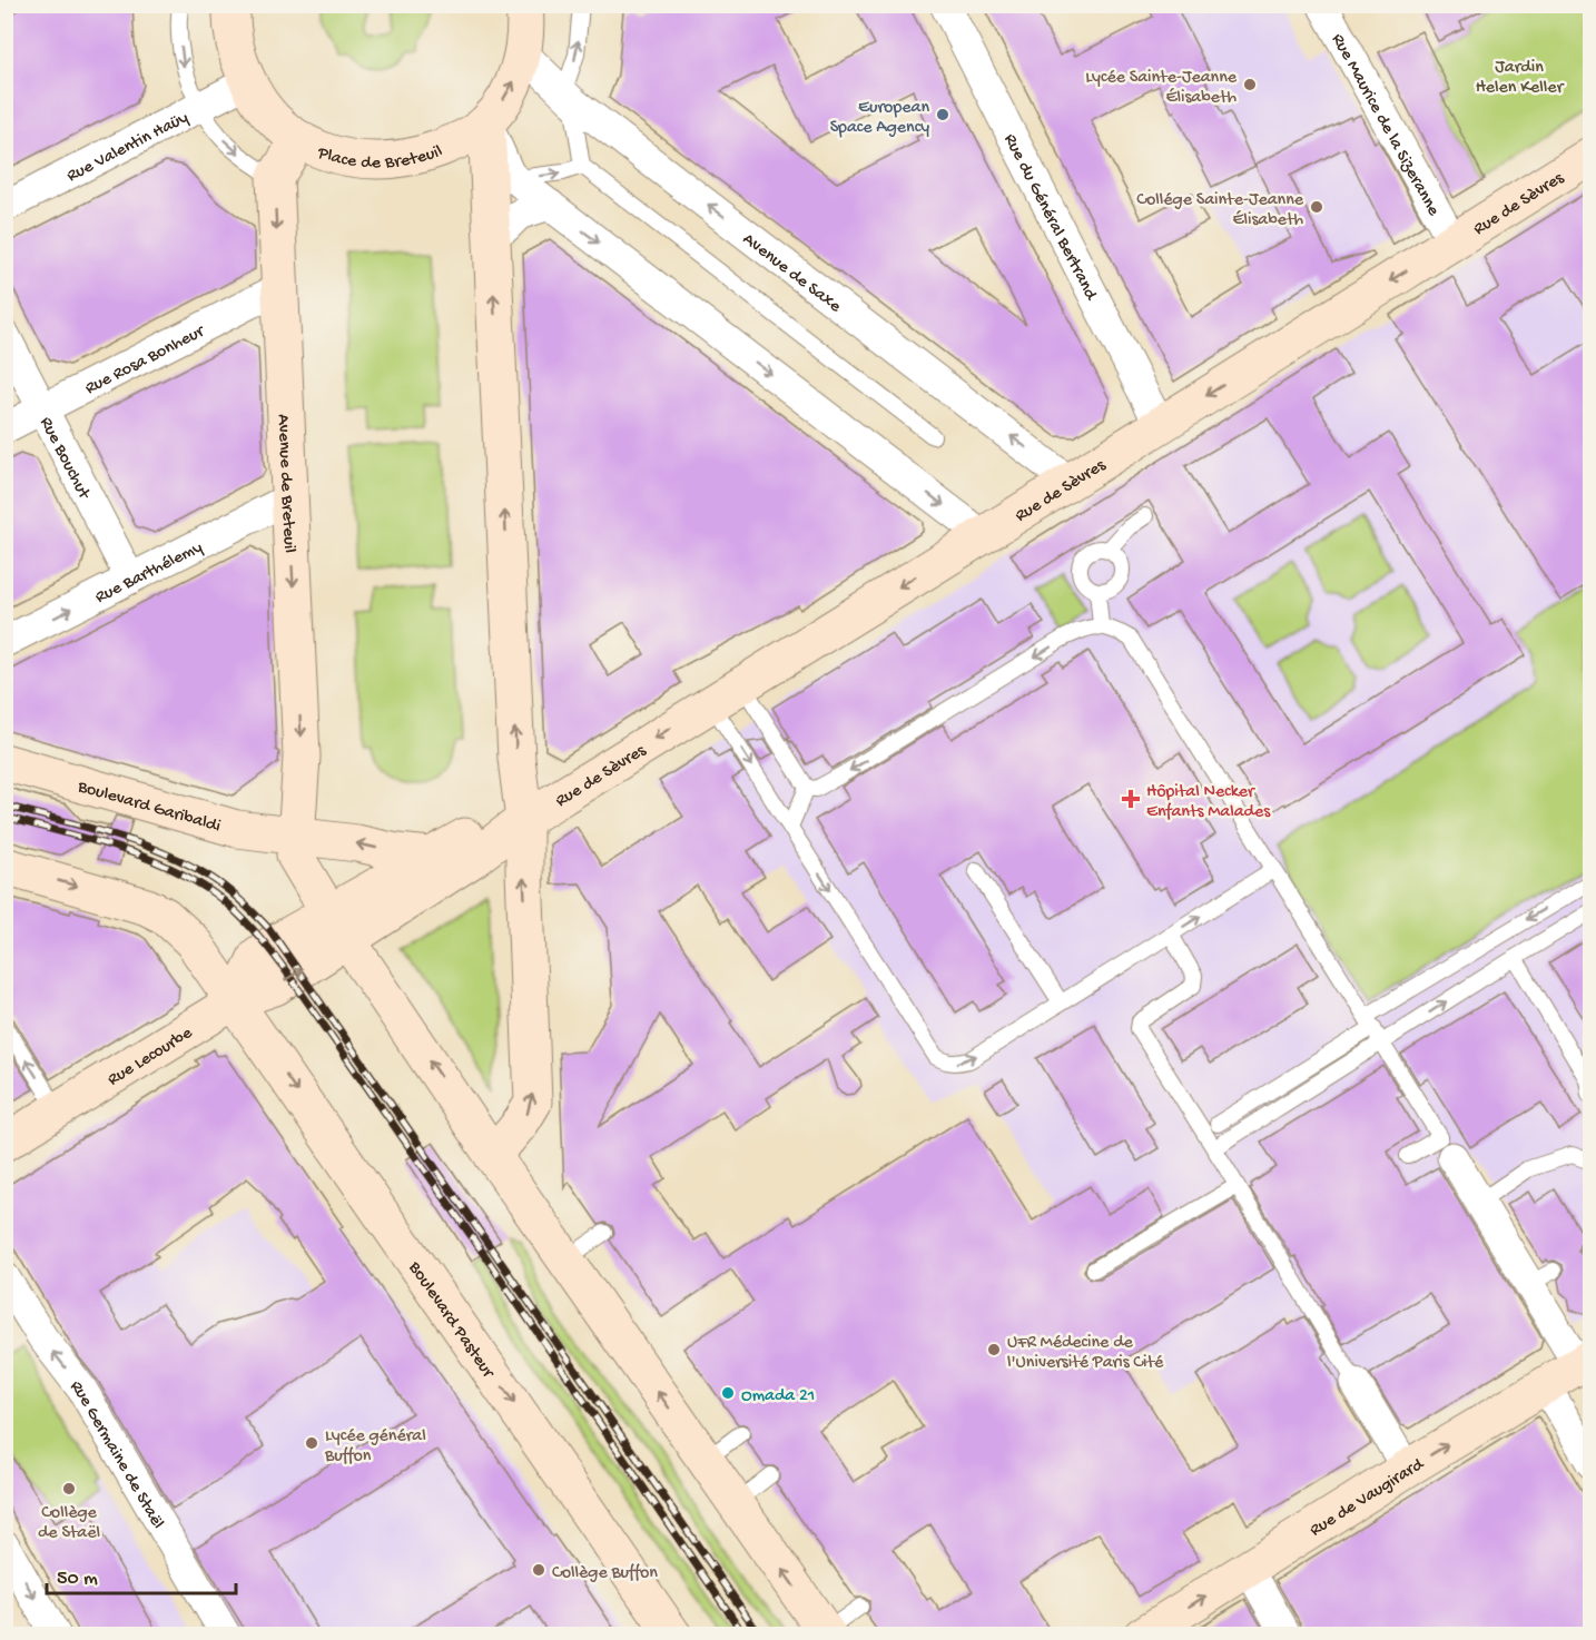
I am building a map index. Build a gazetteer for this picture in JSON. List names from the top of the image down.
{
  "streets": {
    "main road": [
      "Place de Breteuil",
      "Rue de Sèvres",
      "Avenue de Breteuil",
      "Boulevard Garibaldi",
      "Rue Lecourbe",
      "Boulevard Pasteur",
      "Rue de Vaugirard"
    ],
    "street": [
      "Rue Maurice de la Sizeranne",
      "Rue Valentin Haüy",
      "Rue du Général Bertrand",
      "Avenue de Saxe",
      "Rue Rosa Bonheur",
      "Rue Bouchut",
      "Rue Barthélemy",
      "Rue Germaine de Staël"
    ]
  },
  "crossings": [
    ["Rue Maurice de la Sizeranne", "Rue de Sèvres"],
    ["Rue Valentin Haüy", "Place de Breteuil"],
    ["Place de Breteuil", "Avenue de Saxe"],
    ["Rue de Sèvres", "Rue du Général Bertrand"],
    ["Rue de Sèvres", "Avenue de Saxe"],
    ["Rue de Sèvres", "Boulevard Garibaldi"],
    ["Rue de Sèvres", "Rue Lecourbe"],
    ["Rue de Sèvres", "Boulevard Pasteur"],
    ["Rue Rosa Bonheur", "Rue Bouchut"],
    ["Rue Rosa Bonheur", "Avenue de Breteuil"],
    ["Rue Bouchut", "Rue Barthélemy"],
    ["Avenue de Breteuil", "Rue Barthélemy"],
    ["Avenue de Breteuil", "Boulevard Garibaldi"],
    ["Rue Lecourbe", "Boulevard Pasteur"]
  ],
  "one_way": ["Rue Barthélemy", "Rue Germaine de Staël", "Rue de Vaugirard"],
  "parks": ["Jardin Helen Keller"],
  "places": {
    "other": [
      "Lycée Sainte-Jeanne Élisabeth",
      "European Space Agency",
      "Collége Sainte-Jeanne Élisabeth",
      "UFR Médecine de l'Université Paris Cité",
      "Omada 21",
      "Lycée général Buffon",
      "Collège de Staël",
      "Collège Buffon"
    ],
    "health": ["Hôpital Necker Enfants Malades"]
  },
  "scale_bar": "50 m"
}
